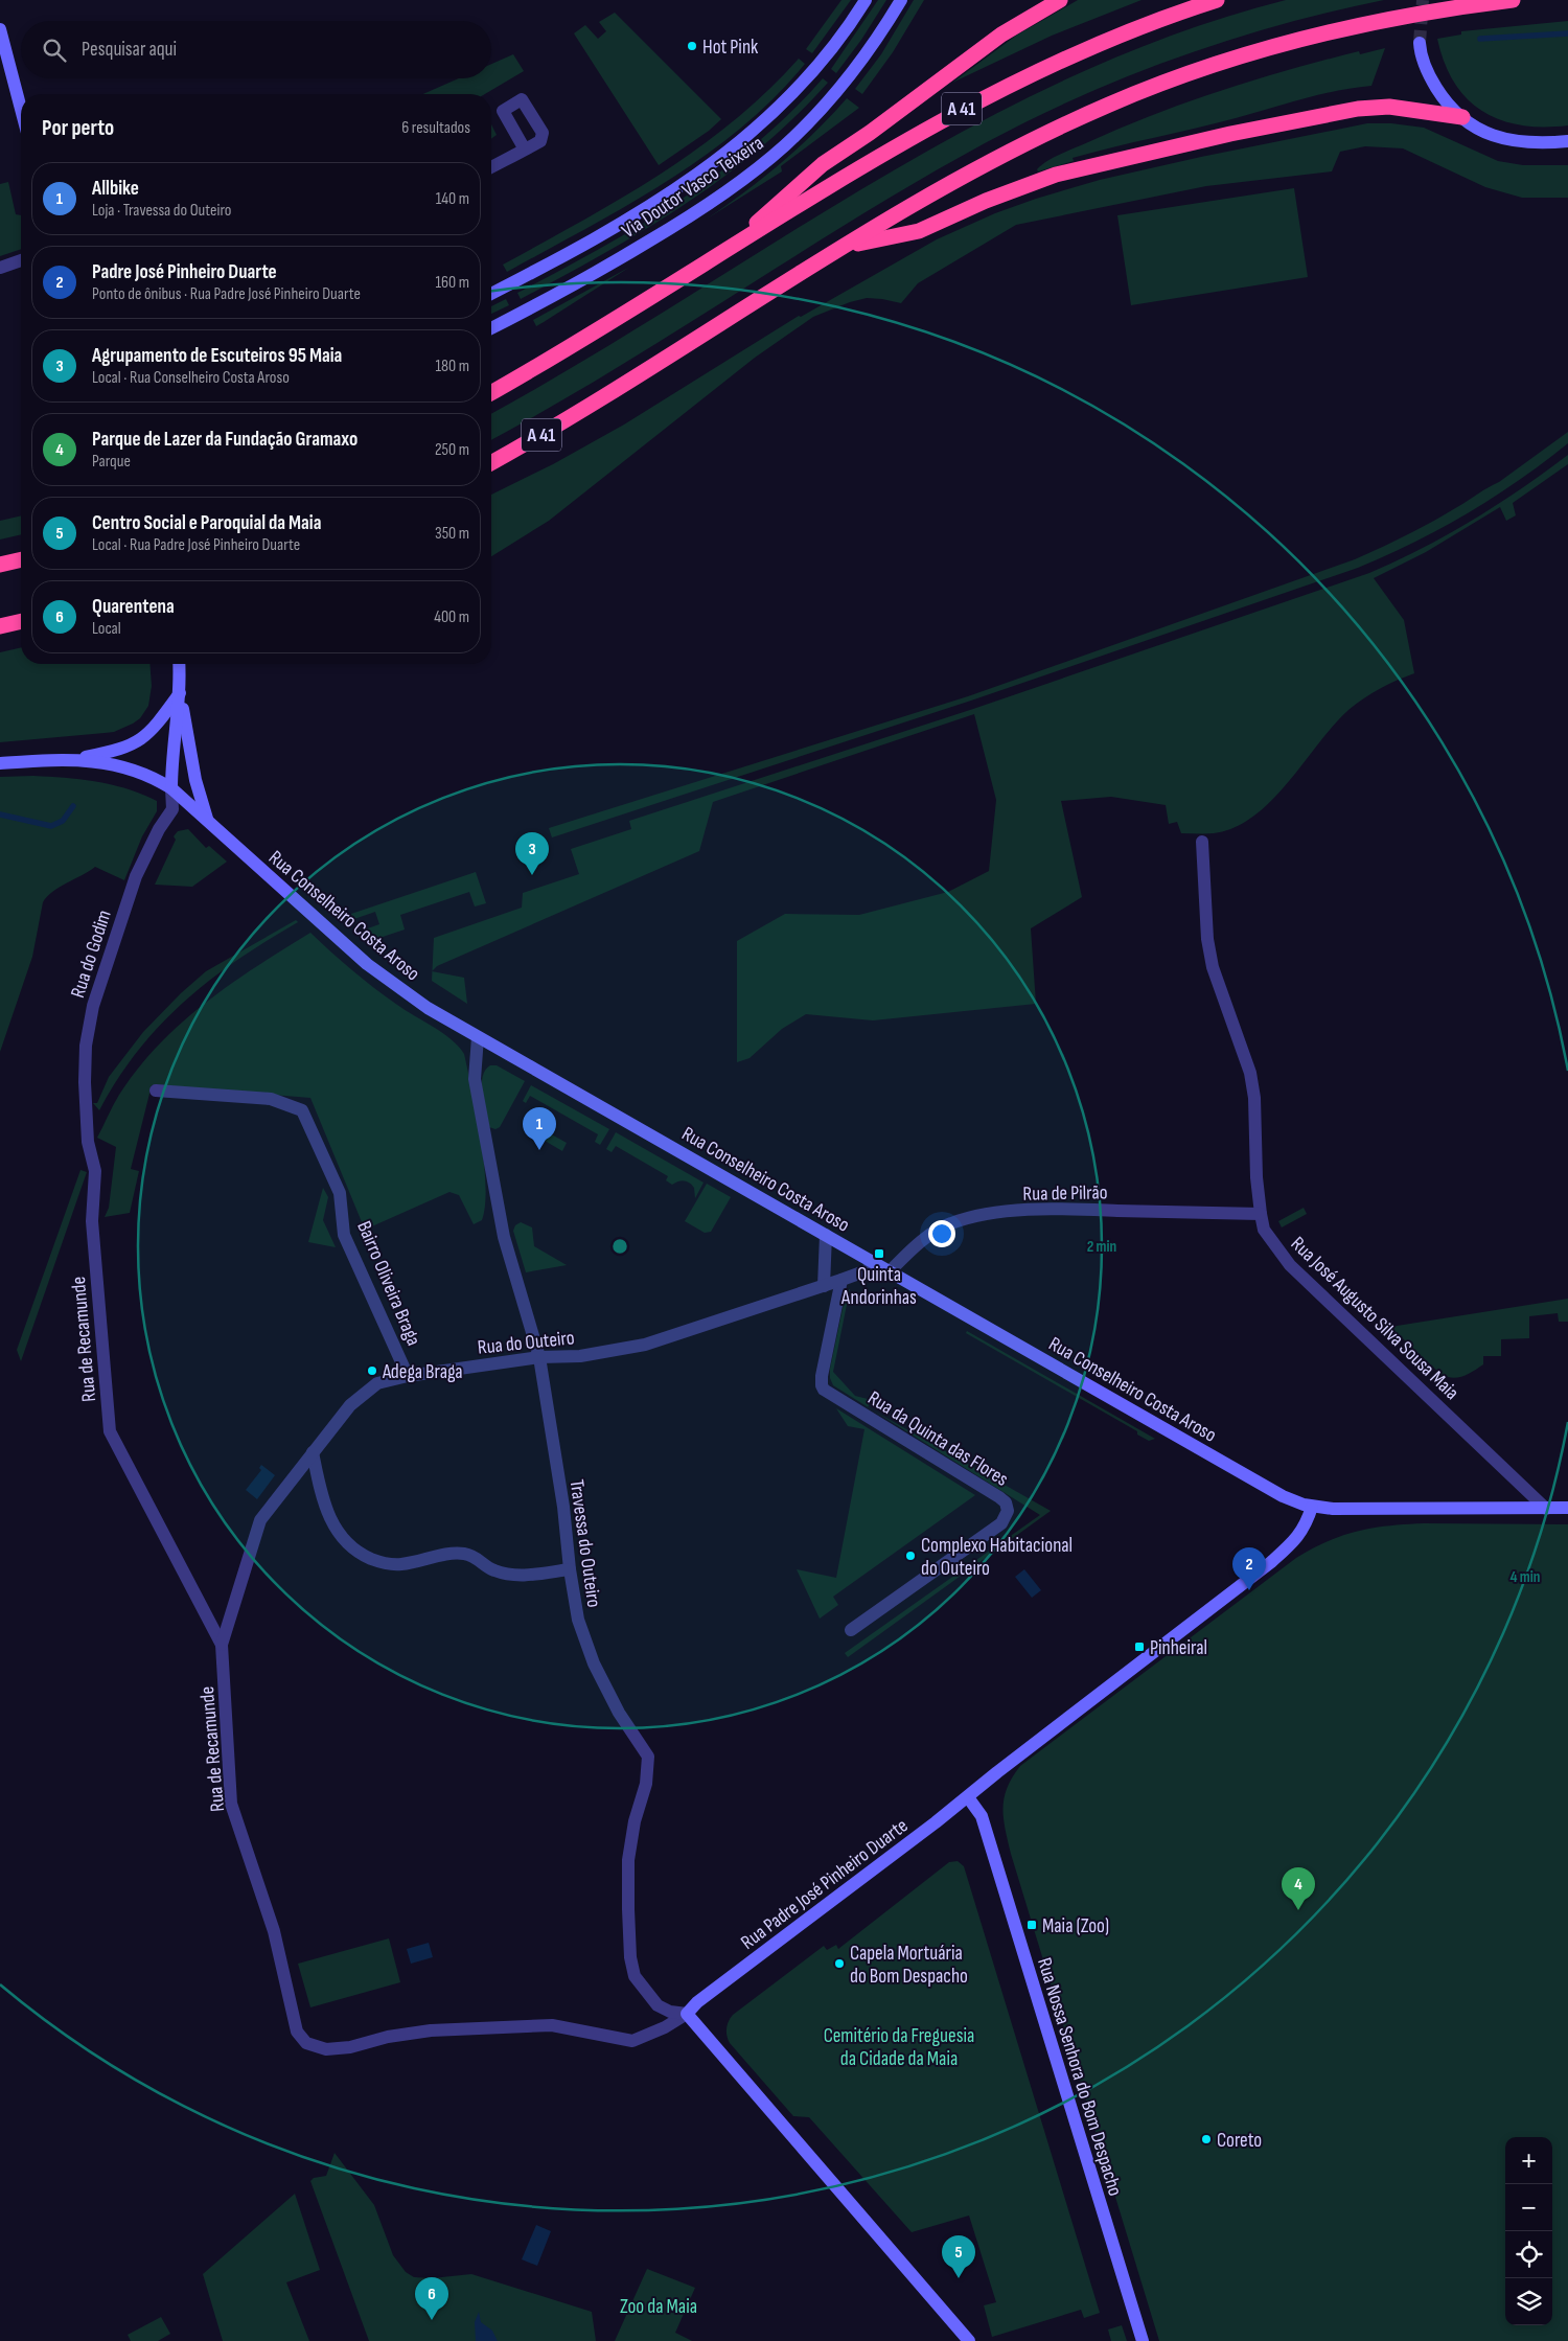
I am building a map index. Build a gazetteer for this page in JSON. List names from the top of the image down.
{
  "streets": {
    "highway": ["A 41"],
    "main road": [
      "Via Doutor Vasco Teixeira",
      "Rua Conselheiro Costa Aroso",
      "Rua Padre José Pinheiro Duarte",
      "Rua Nossa Senhora do Bom Despacho"
    ],
    "street": [
      "Rua do Godim",
      "Rua de Pilrão",
      "Bairro Oliveira Braga",
      "Rua José Augusto Silva Sousa Maia",
      "Rua de Recamunde",
      "Rua do Outeiro",
      "Rua da Quinta das Flores",
      "Travessa do Outeiro"
    ]
  },
  "crossings": [
    ["Rua Conselheiro Costa Aroso", "Rua do Godim"],
    ["Rua Conselheiro Costa Aroso", "Rua de Pilrão"],
    ["Rua Conselheiro Costa Aroso", "Rua José Augusto Silva Sousa Maia"],
    ["Rua Conselheiro Costa Aroso", "Rua do Outeiro"],
    ["Rua Conselheiro Costa Aroso", "Travessa do Outeiro"],
    ["Rua Conselheiro Costa Aroso", "Rua Padre José Pinheiro Duarte"],
    ["Rua do Godim", "Rua de Recamunde"],
    ["Rua de Pilrão", "Rua José Augusto Silva Sousa Maia"],
    ["Bairro Oliveira Braga", "Rua do Outeiro"],
    ["Rua de Recamunde", "Rua do Outeiro"],
    ["Rua de Recamunde", "Travessa do Outeiro"],
    ["Rua de Recamunde", "Rua Padre José Pinheiro Duarte"],
    ["Rua do Outeiro", "Rua da Quinta das Flores"],
    ["Rua do Outeiro", "Travessa do Outeiro"],
    ["Travessa do Outeiro", "Rua Padre José Pinheiro Duarte"],
    ["Rua Padre José Pinheiro Duarte", "Rua Nossa Senhora do Bom Despacho"]
  ],
  "parks": ["Cemitério da Freguesia da Cidade da Maia", "Zoo da Maia"],
  "places": {
    "other": [
      "Hot Pink",
      "Adega Braga",
      "Complexo Habitacional do Outeiro",
      "Capela Mortuária do Bom Despacho",
      "Coreto"
    ],
    "transit": ["Quinta Andorinhas", "Pinheiral", "Maia (Zoo)"]
  },
  "page": {
    "search": "Pesquisar aqui",
    "heading": ["Por perto", "6 resultados"],
    "list": [
      {
        "mark": "1",
        "name": "Allbike",
        "note": "Loja · Travessa do Outeiro",
        "value": "140 m"
      },
      {
        "mark": "2",
        "name": "Padre José Pinheiro Duarte",
        "note": "Ponto de ônibus · Rua Padre José Pinheiro Duarte",
        "value": "160 m"
      },
      {
        "mark": "3",
        "name": "Agrupamento de Escuteiros 95 Maia",
        "note": "Local · Rua Conselheiro Costa Aroso",
        "value": "180 m"
      },
      {
        "mark": "4",
        "name": "Parque de Lazer da Fundação Gramaxo",
        "note": "Parque",
        "value": "250 m"
      },
      {
        "mark": "5",
        "name": "Centro Social e Paroquial da Maia",
        "note": "Local · Rua Padre José Pinheiro Duarte",
        "value": "350 m"
      },
      {
        "mark": "6",
        "name": "Quarentena",
        "note": "Local",
        "value": "400 m"
      }
    ],
    "pins": [
      "3",
      "1",
      "2",
      "4",
      "5",
      "6"
    ],
    "map_buttons": ["+", "−"]
  },
  "rings": ["2 min", "4 min"]
}
